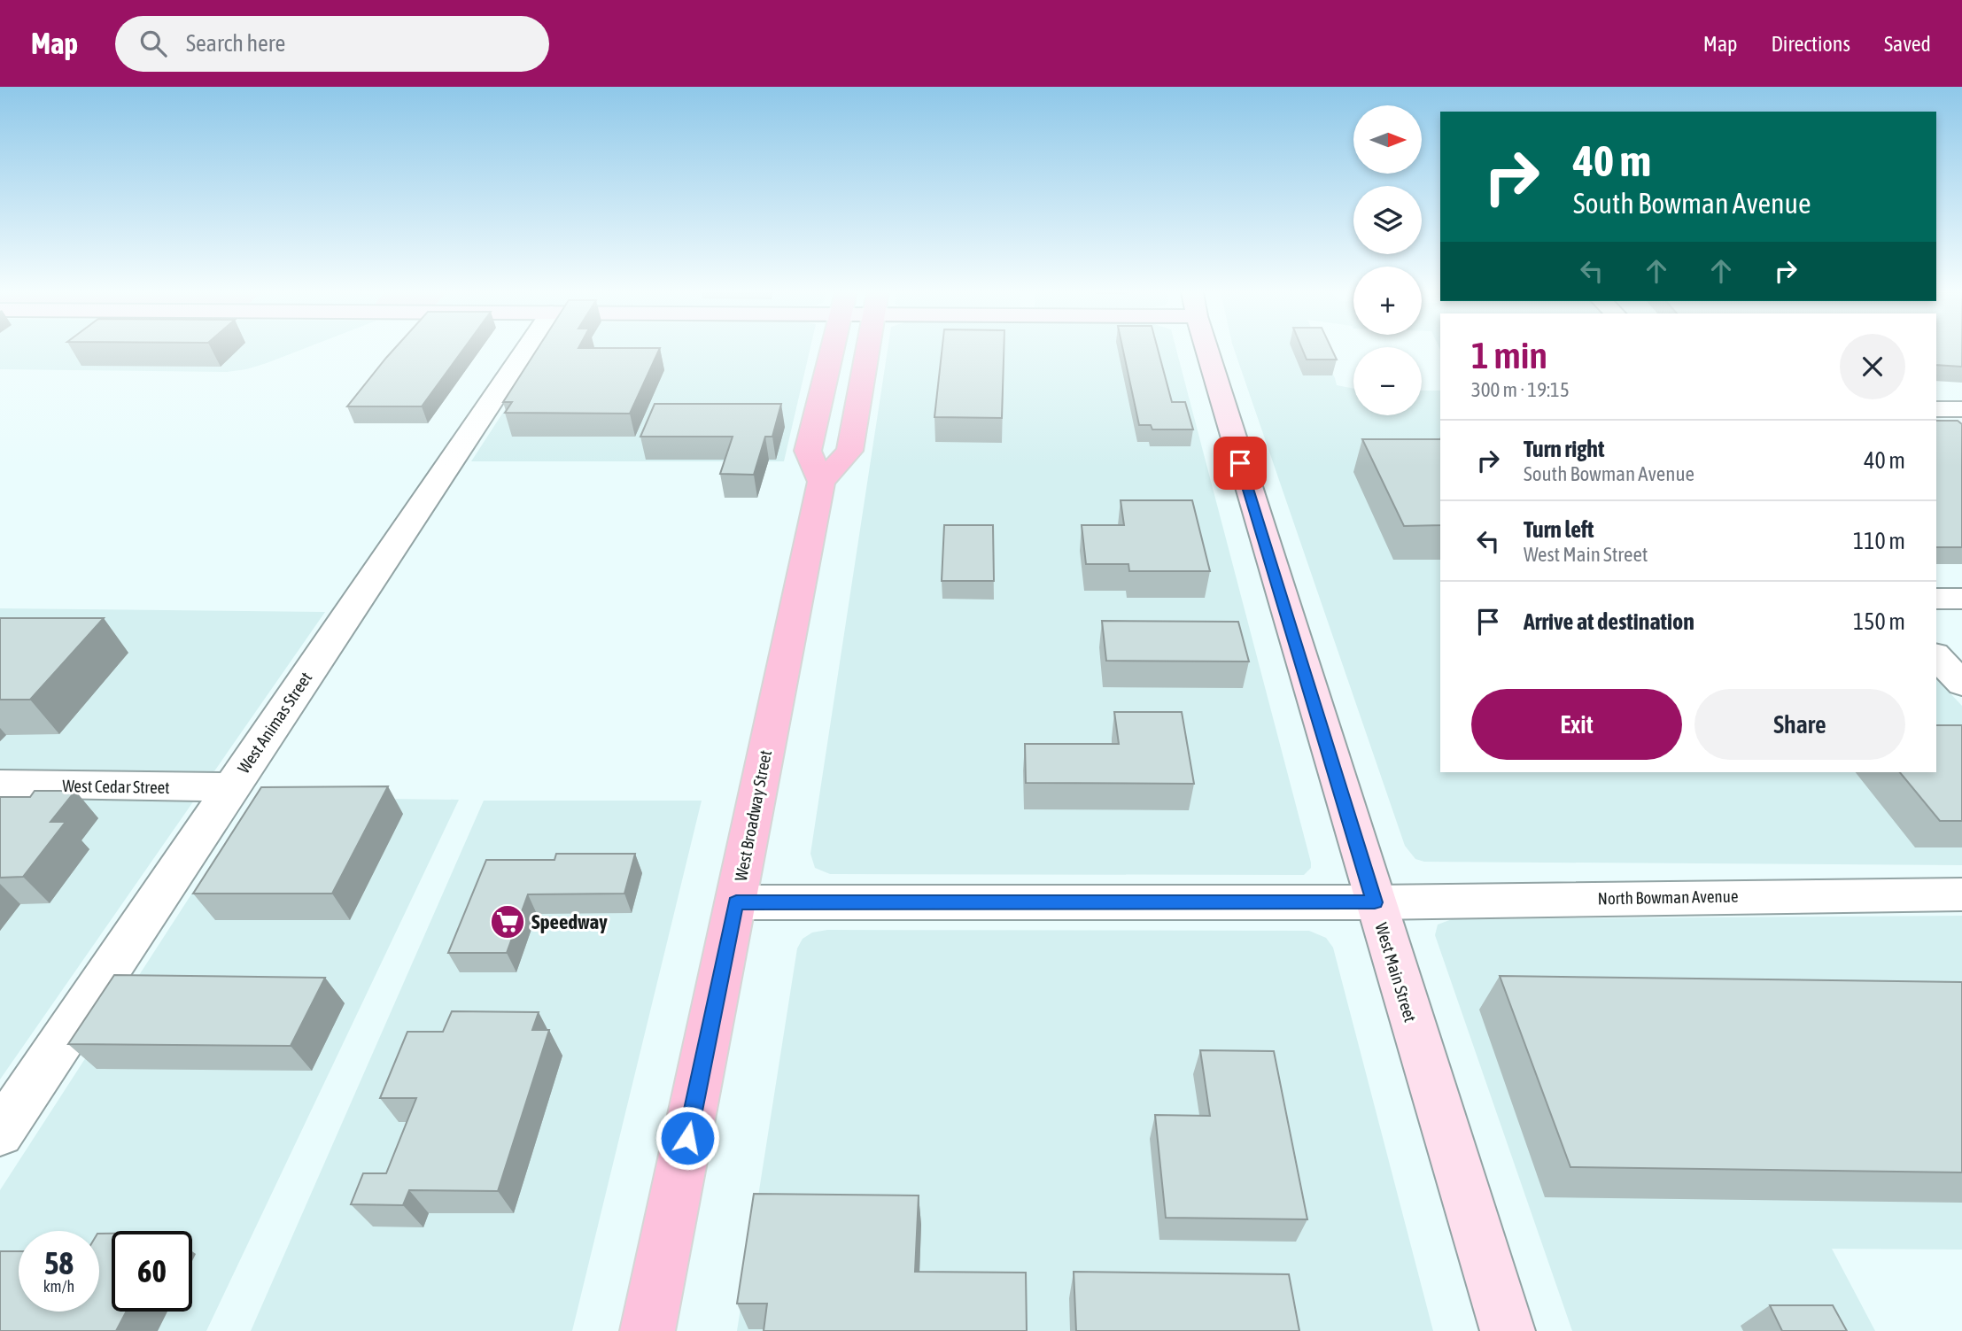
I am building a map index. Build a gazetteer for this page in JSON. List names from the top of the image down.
{
  "streets": {
    "main road": ["West Broadway Street", "West Main Street"],
    "street": ["West Animas Street", "West Cedar Street", "North Bowman Avenue"]
  },
  "crossings": [
    ["West Animas Street", "West Cedar Street"],
    ["West Broadway Street", "North Bowman Avenue"],
    ["North Bowman Avenue", "West Main Street"]
  ],
  "places": {
    "supermarket": ["Speedway"]
  },
  "north": "right",
  "page": {
    "header": "Map",
    "search": "Search here",
    "nav": ["Map", "Directions", "Saved"],
    "map_buttons": ["+", "−"],
    "turn": ["40 m", "South Bowman Avenue"],
    "heading": ["1 min", "300 m · 19:15"],
    "list": [
      {
        "name": "Turn right",
        "note": "South Bowman Avenue",
        "value": "40 m"
      },
      {
        "name": "Turn left",
        "note": "West Main Street",
        "value": "110 m"
      },
      {
        "name": "Arrive at destination",
        "value": "150 m"
      }
    ],
    "buttons": ["Exit", "Share"],
    "speed": "58 km/h",
    "limit": "60"
  }
}
